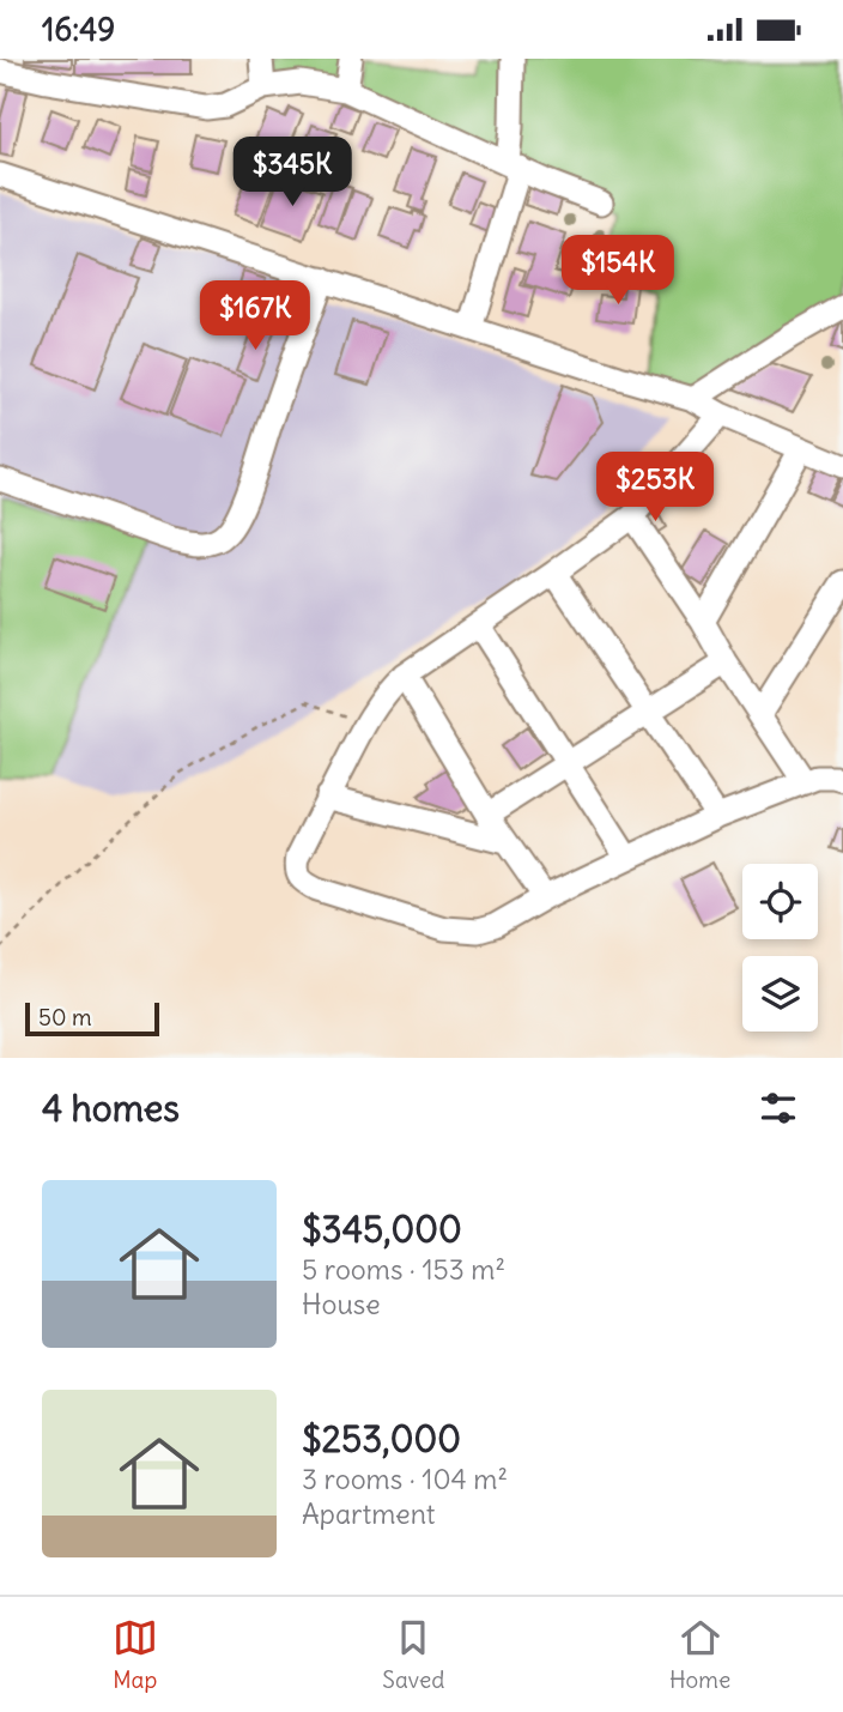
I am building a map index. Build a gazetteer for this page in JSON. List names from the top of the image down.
{
  "scale_bar": "50 m",
  "page": {
    "status": "16:49",
    "price": [
      "$345K",
      "$154K",
      "$167K",
      "$253K"
    ],
    "scale": "50 m",
    "heading": "4 homes",
    "list": [
      {
        "name": "$345,000",
        "note": "5 rooms · 153 m² · House"
      },
      {
        "name": "$253,000",
        "note": "3 rooms · 104 m² · Apartment"
      }
    ],
    "tabs": ["Map", "Saved", "Home"]
  }
}
